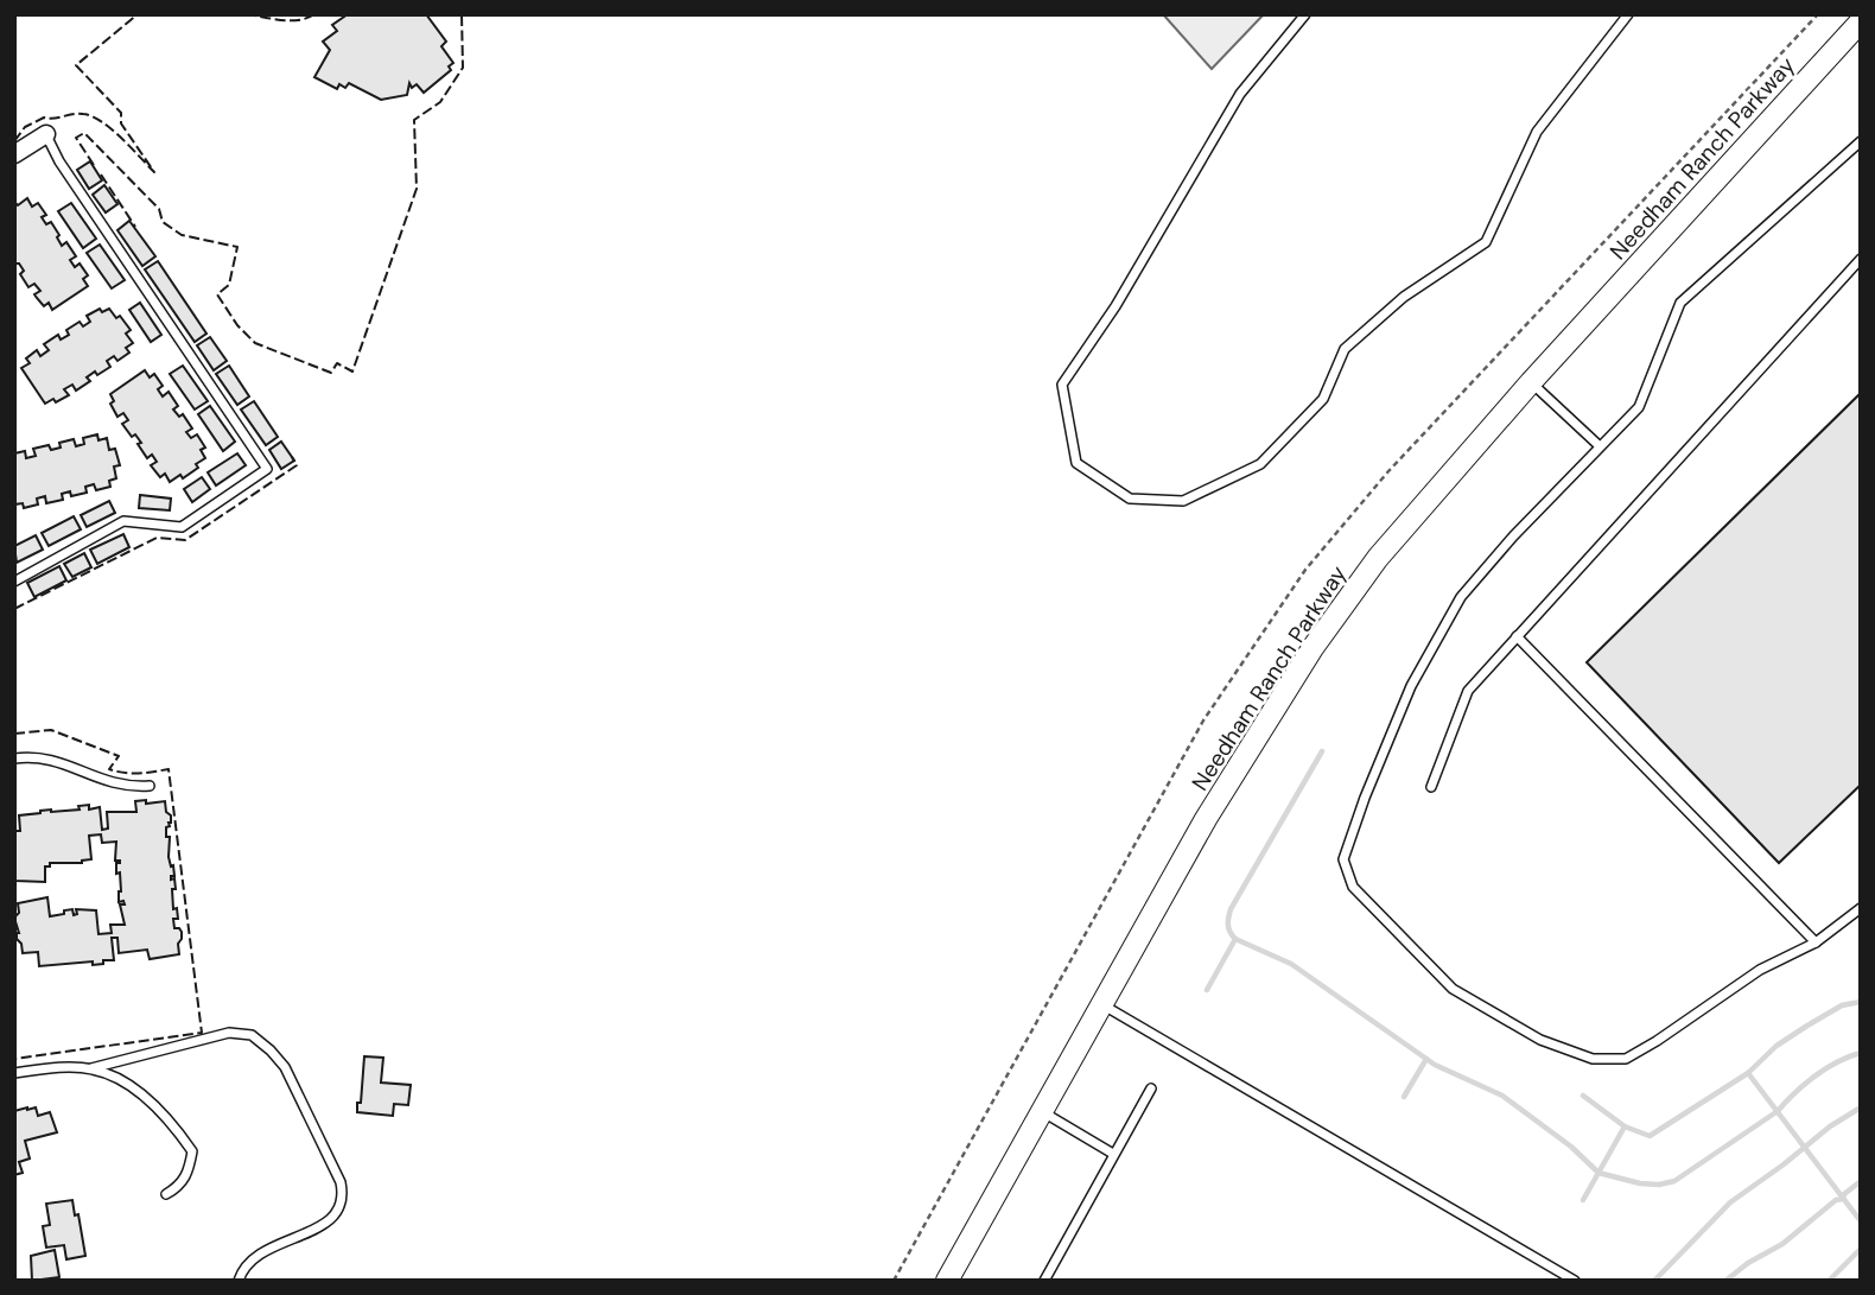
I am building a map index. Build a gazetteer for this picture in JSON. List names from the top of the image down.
{
  "streets": {
    "street": ["Needham Ranch Parkway"]
  }
}
